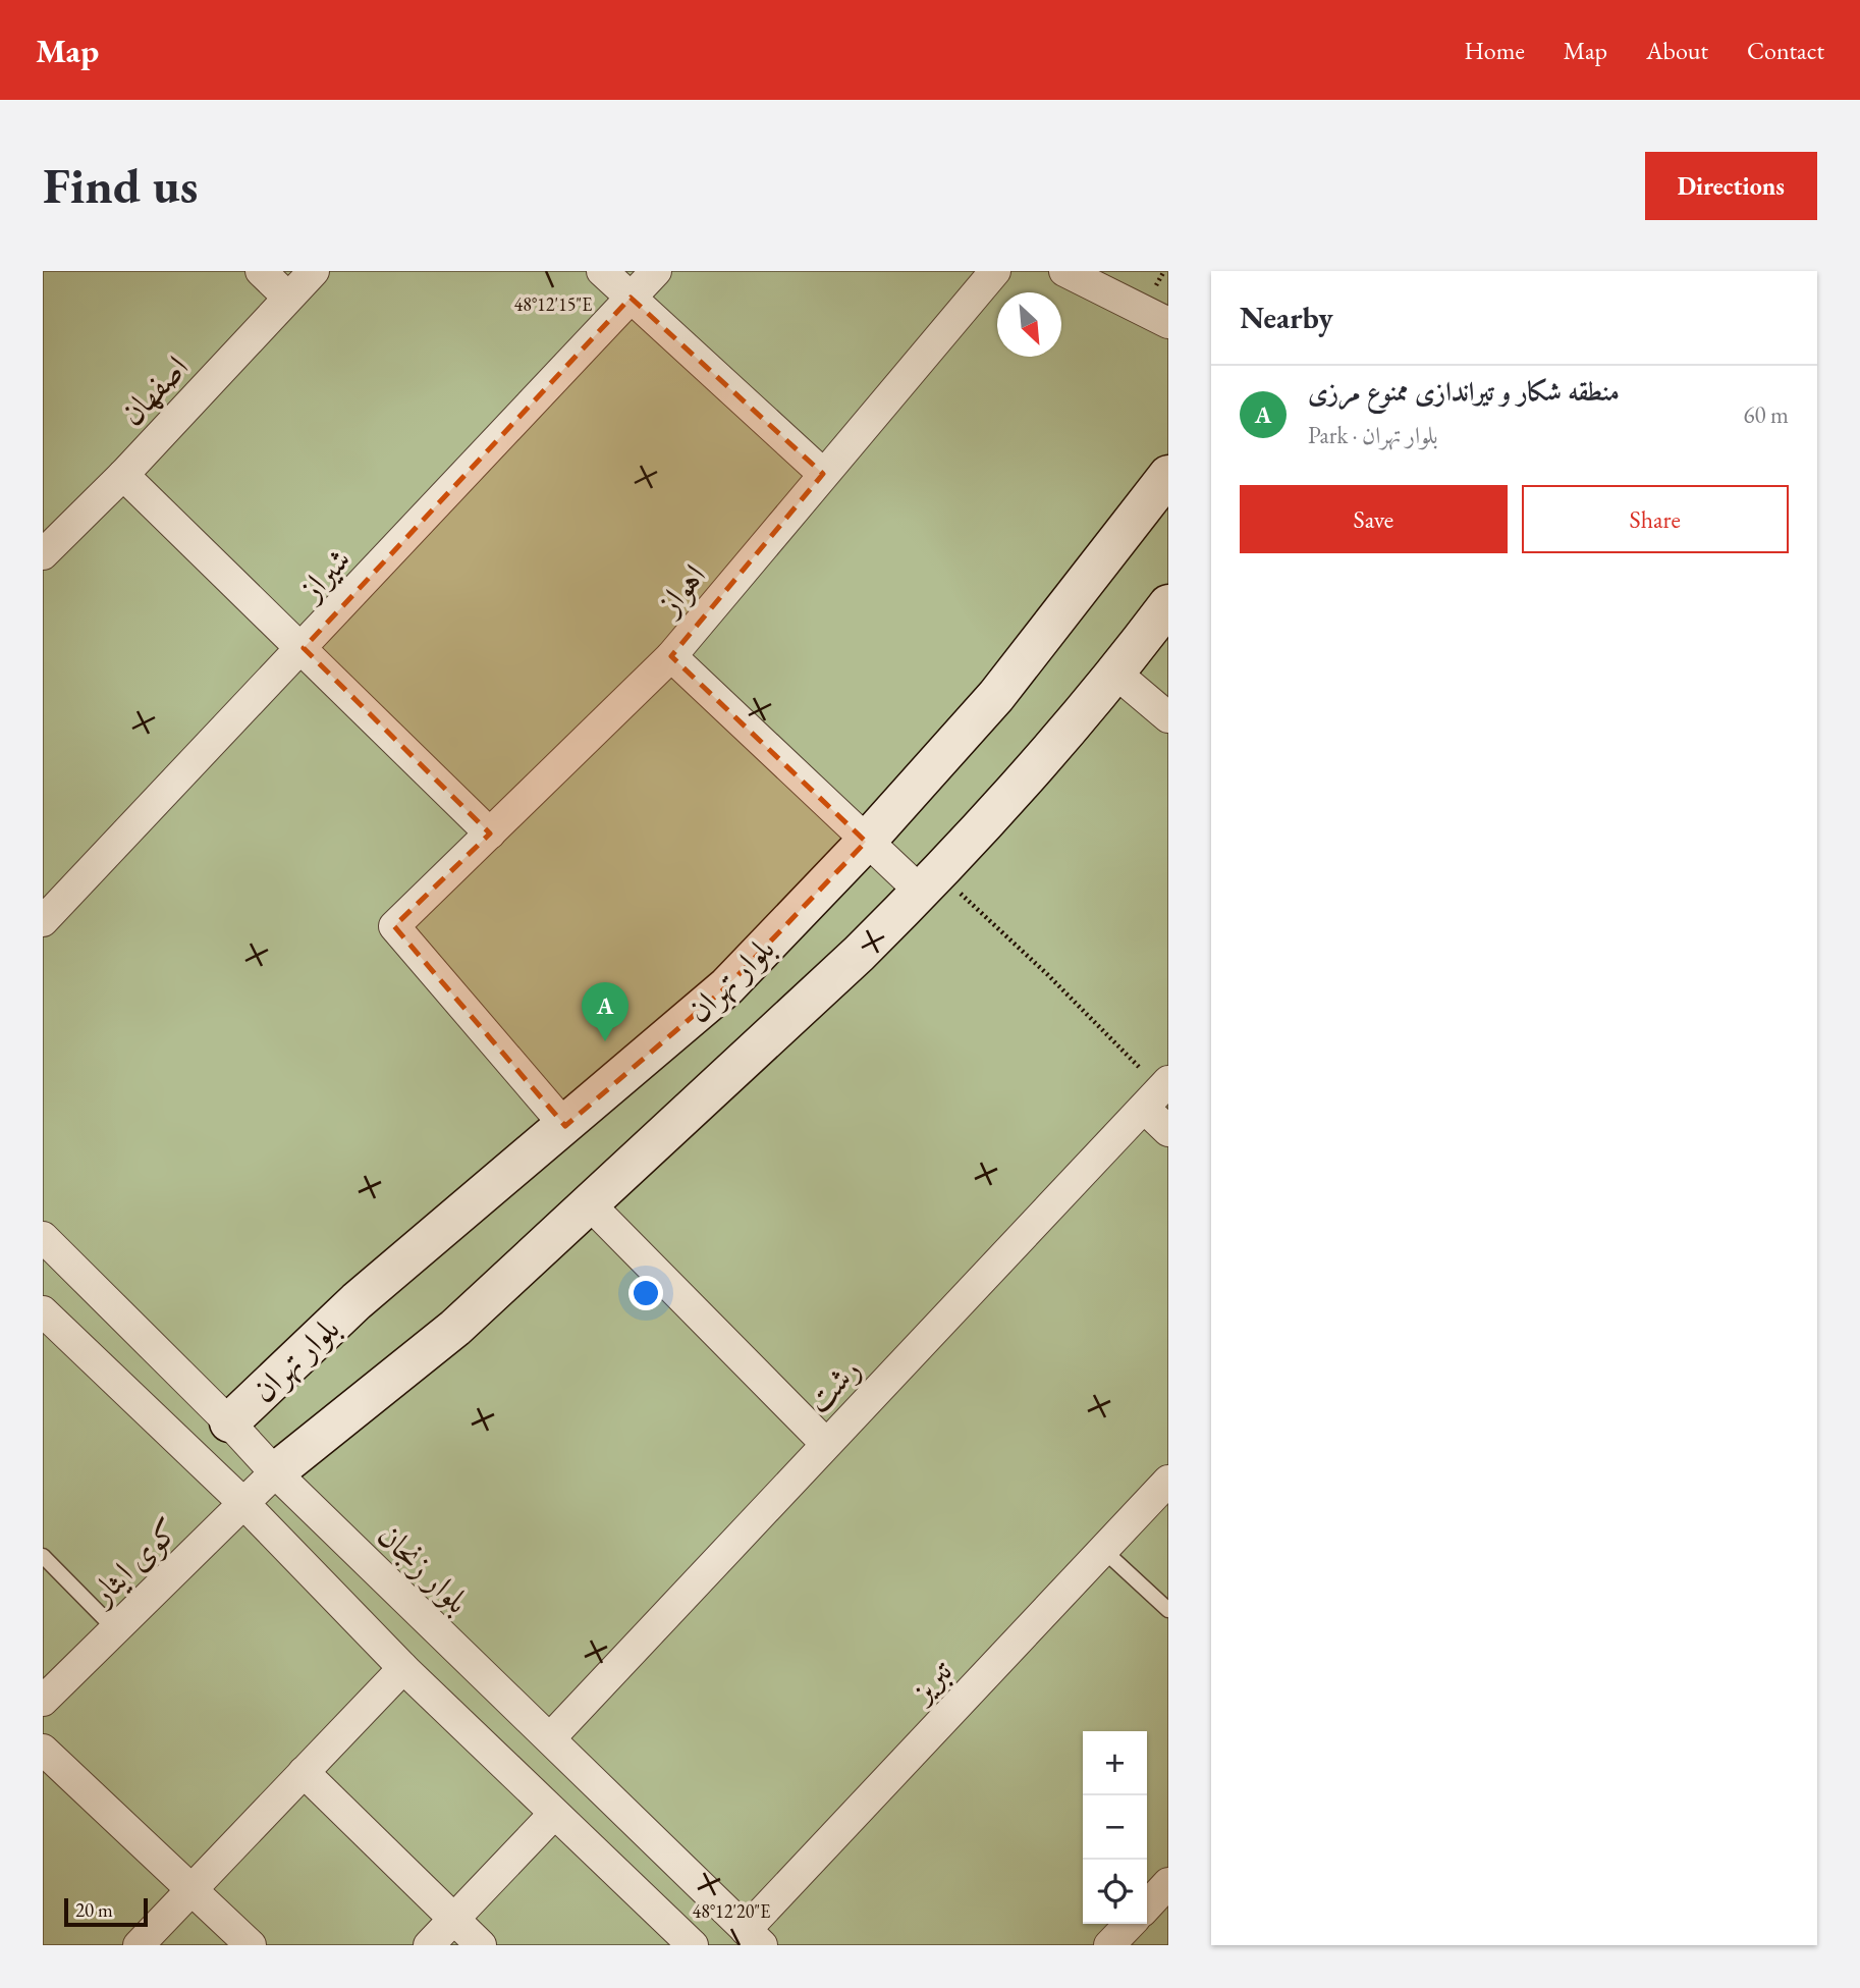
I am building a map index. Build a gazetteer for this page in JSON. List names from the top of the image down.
{
  "streets": {
    "street": [
      "اصفهان",
      "شیراز",
      "اهواز",
      "بلوار تهران",
      "رشت",
      "کوی ایثار",
      "بلوار زنجان",
      "تبریز"
    ]
  },
  "crossings": [
    ["اهواز", "بلوار تهران"],
    ["بلوار تهران", "کوی ایثار"],
    ["بلوار تهران", "بلوار زنجان"],
    ["رشت", "بلوار زنجان"],
    ["کوی ایثار", "بلوار زنجان"],
    ["بلوار زنجان", "تبریز"]
  ],
  "scale_bar": "20 m",
  "north": "bottom right",
  "page": {
    "header": "Map",
    "nav": [
      "Home",
      "Map",
      "About",
      "Contact"
    ],
    "buttons": [
      "Directions",
      ["Save", "Share"]
    ],
    "title": "Find us",
    "heading": "Nearby",
    "list": [
      {
        "mark": "A",
        "name": "منطقه شکار و تیراندازی ممنوع مرزی",
        "note": "Park · بلوار تهران",
        "value": "60 m"
      }
    ],
    "pins": "A",
    "map_buttons": ["+", "−"],
    "scale": "20 m"
  },
  "coordinates": ["48°12'15\"E", "48°12'20\"E"]
}
